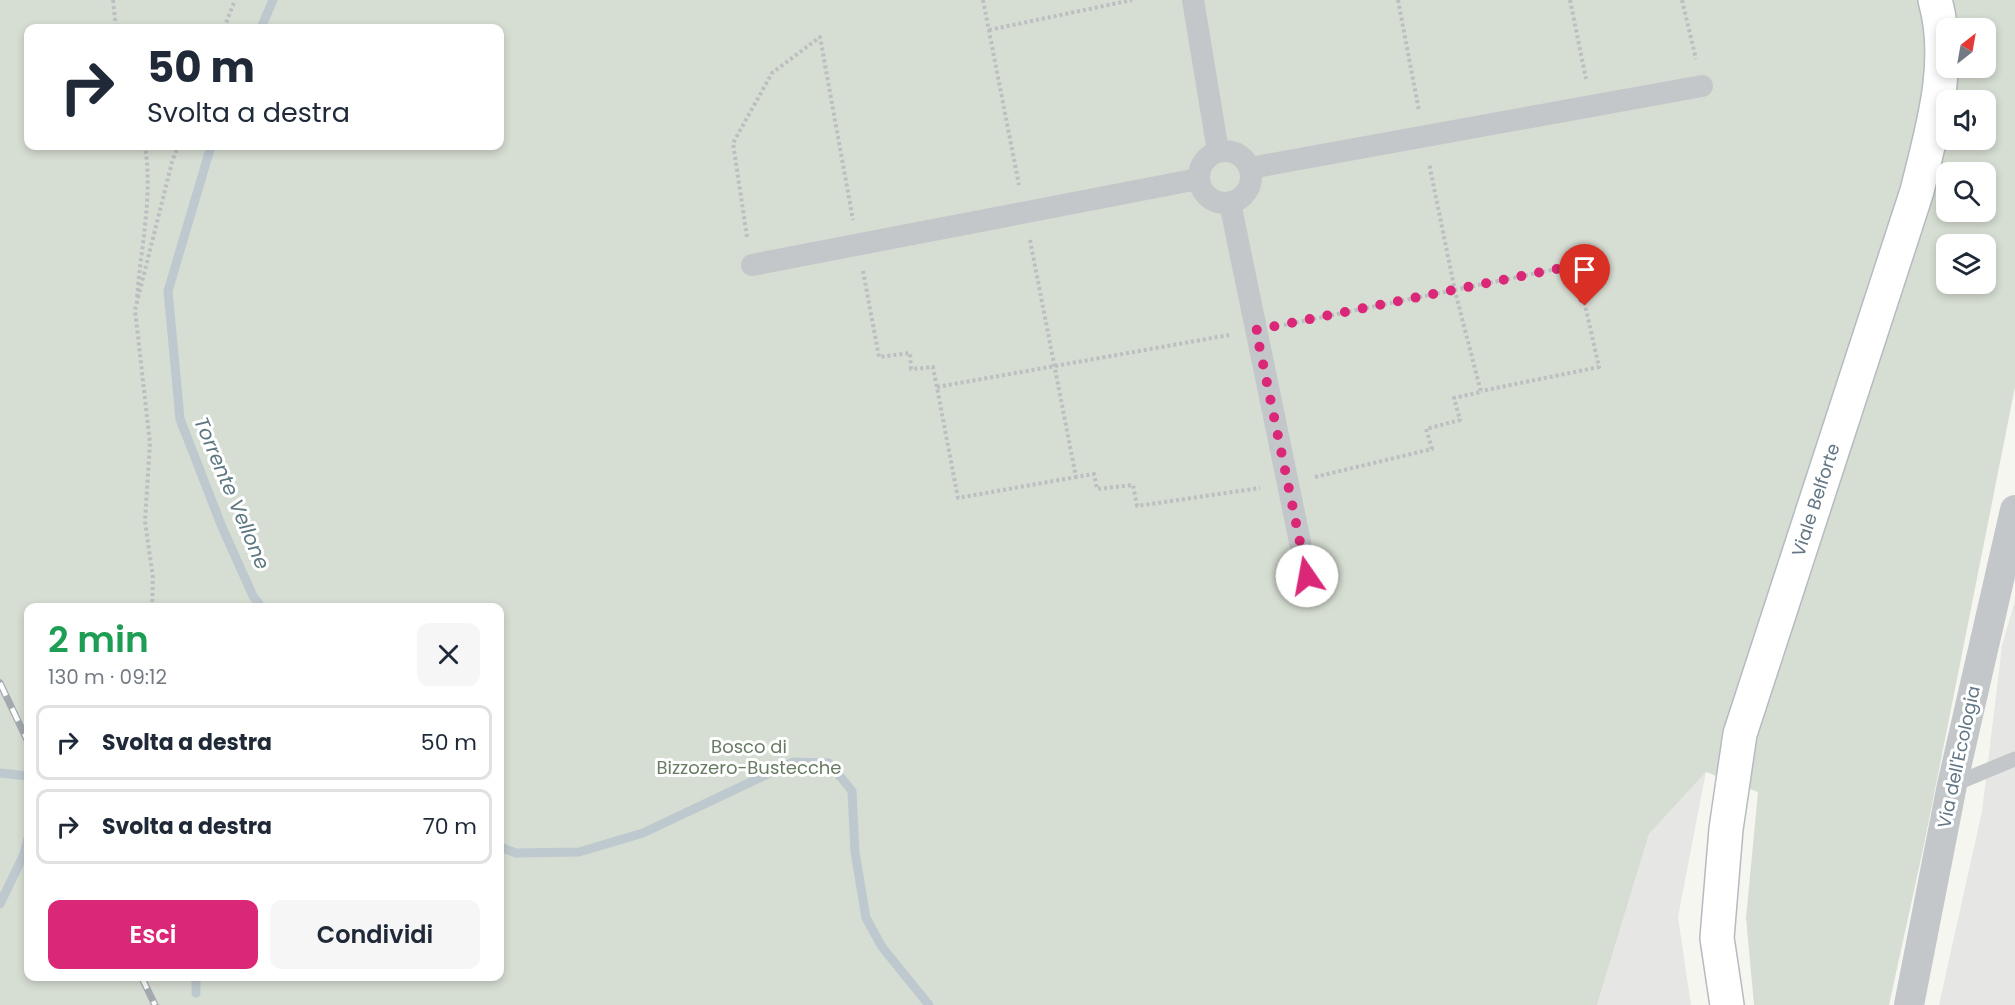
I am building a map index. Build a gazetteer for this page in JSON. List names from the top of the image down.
{
  "streets": {
    "main road": ["Viale Belforte"],
    "street": ["Via dell'Ecologia"]
  },
  "water": ["Torrente Vellone"],
  "parks": ["Bosco di Bizzozero-Bustecche"],
  "north": "top right",
  "page": {
    "turn": ["50 m", "Svolta a destra"],
    "heading": ["2 min", "130 m · 09:12"],
    "list": [
      {
        "name": "Svolta a destra",
        "value": "50 m"
      },
      {
        "name": "Svolta a destra",
        "value": "70 m"
      }
    ],
    "buttons": ["Esci", "Condividi"]
  }
}
